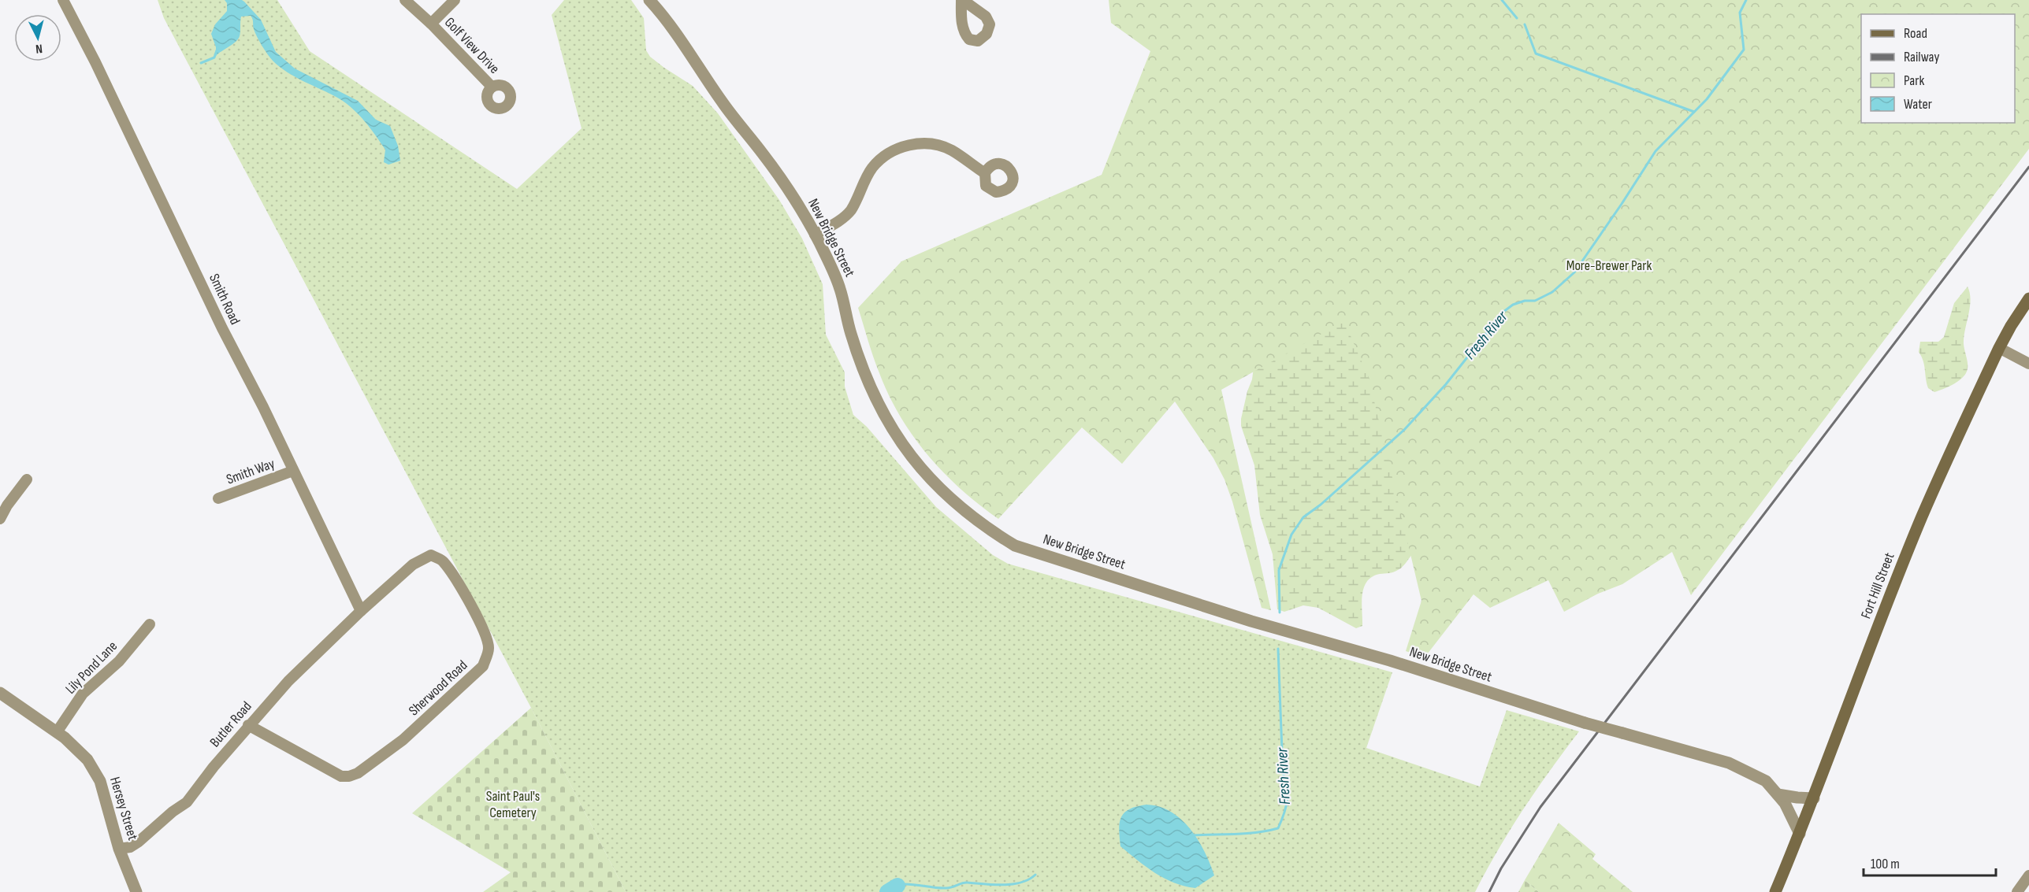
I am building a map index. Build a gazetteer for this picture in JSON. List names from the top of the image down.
{
  "streets": {
    "main road": ["Fort Hill Street"],
    "street": [
      "Golf View Drive",
      "New Bridge Street",
      "Smith Road",
      "Smith Way",
      "Lily Pond Lane",
      "Sherwood Road",
      "Butler Road",
      "Hersey Street"
    ]
  },
  "crossings": [
    ["New Bridge Street", "Fort Hill Street"],
    ["Smith Road", "Smith Way"],
    ["Smith Road", "Sherwood Road"],
    ["Smith Road", "Butler Road"],
    ["Lily Pond Lane", "Hersey Street"],
    ["Sherwood Road", "Butler Road"],
    ["Butler Road", "Hersey Street"]
  ],
  "water": ["Fresh River"],
  "parks": ["More-Brewer Park", "Saint Paul's Cemetery"],
  "legend": [
    "Road",
    "Railway",
    "Park",
    "Water"
  ],
  "scale_bar": "100 m",
  "north": "bottom"
}
